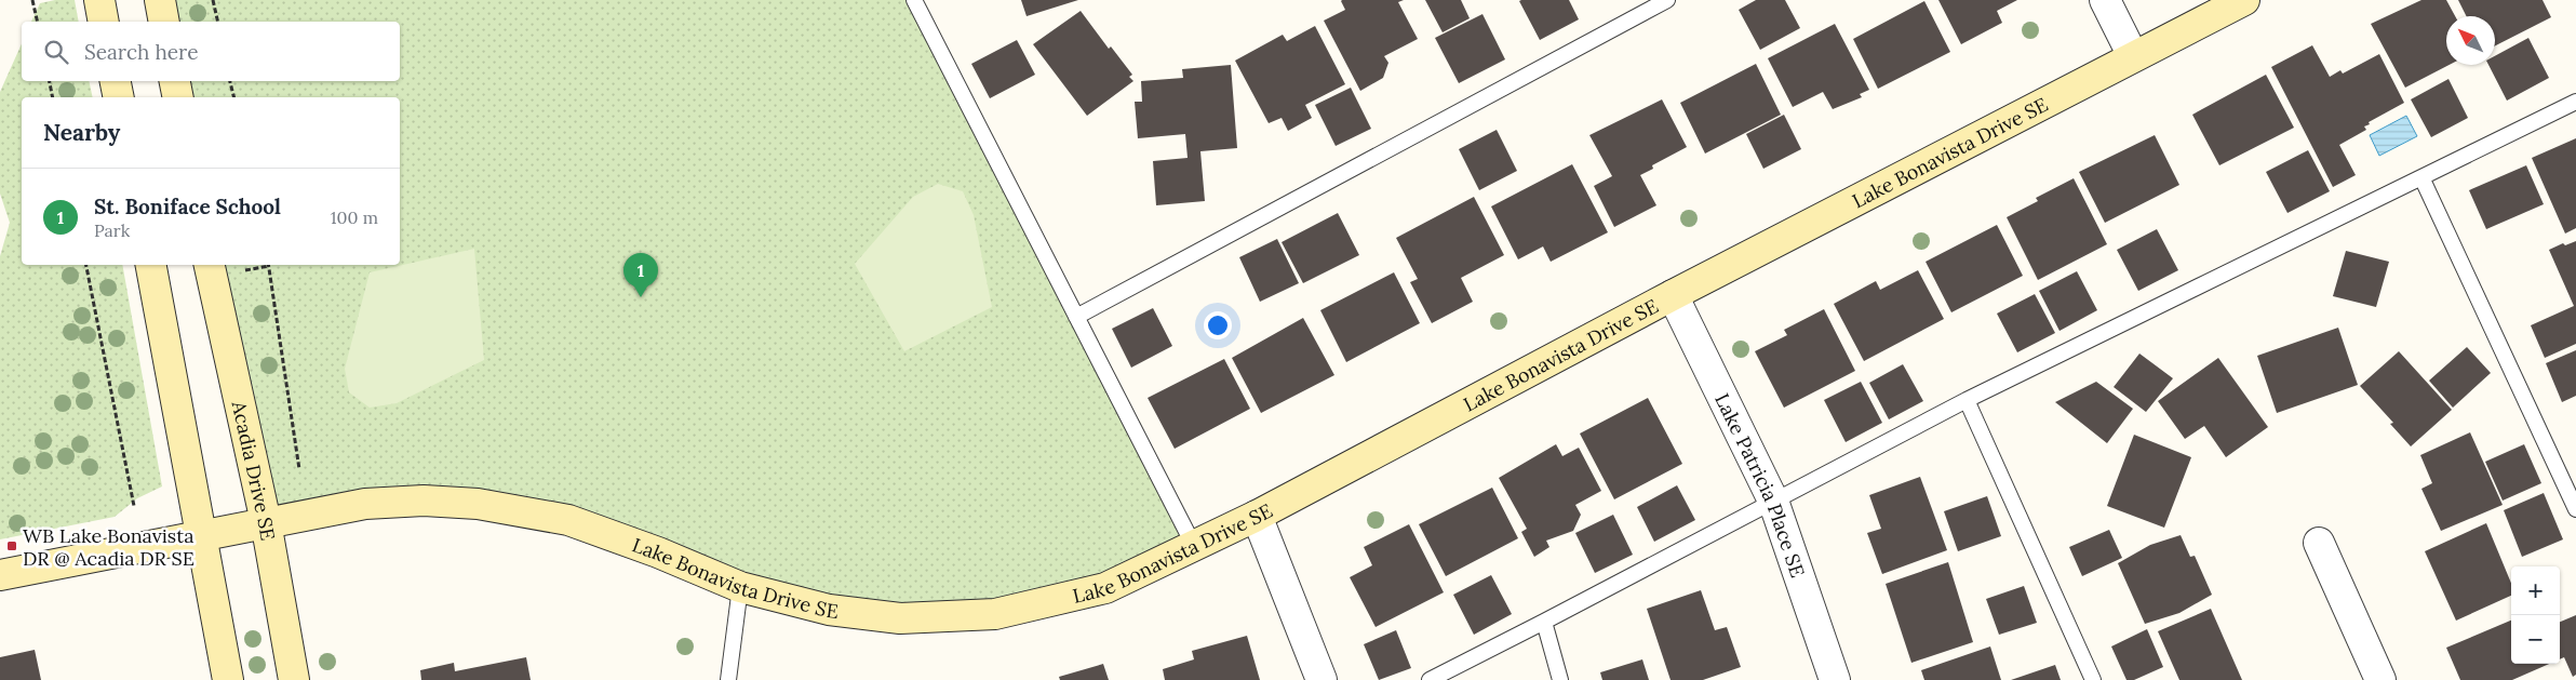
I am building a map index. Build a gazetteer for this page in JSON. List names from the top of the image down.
{
  "streets": {
    "street": ["Lake Bonavista Drive SE", "Acadia Drive SE", "Lake Patricia Place SE"]
  },
  "crossings": [
    ["Lake Bonavista Drive SE", "Acadia Drive SE"],
    ["Lake Bonavista Drive SE", "Lake Patricia Place SE"]
  ],
  "places": {
    "transit": ["WB Lake Bonavista DR @ Acadia DR SE"]
  },
  "north": "top left",
  "page": {
    "search": "Search here",
    "heading": "Nearby",
    "list": [
      {
        "mark": "1",
        "name": "St. Boniface School",
        "note": "Park",
        "value": "100 m"
      }
    ],
    "pins": "1",
    "map_buttons": ["+", "−"]
  }
}
